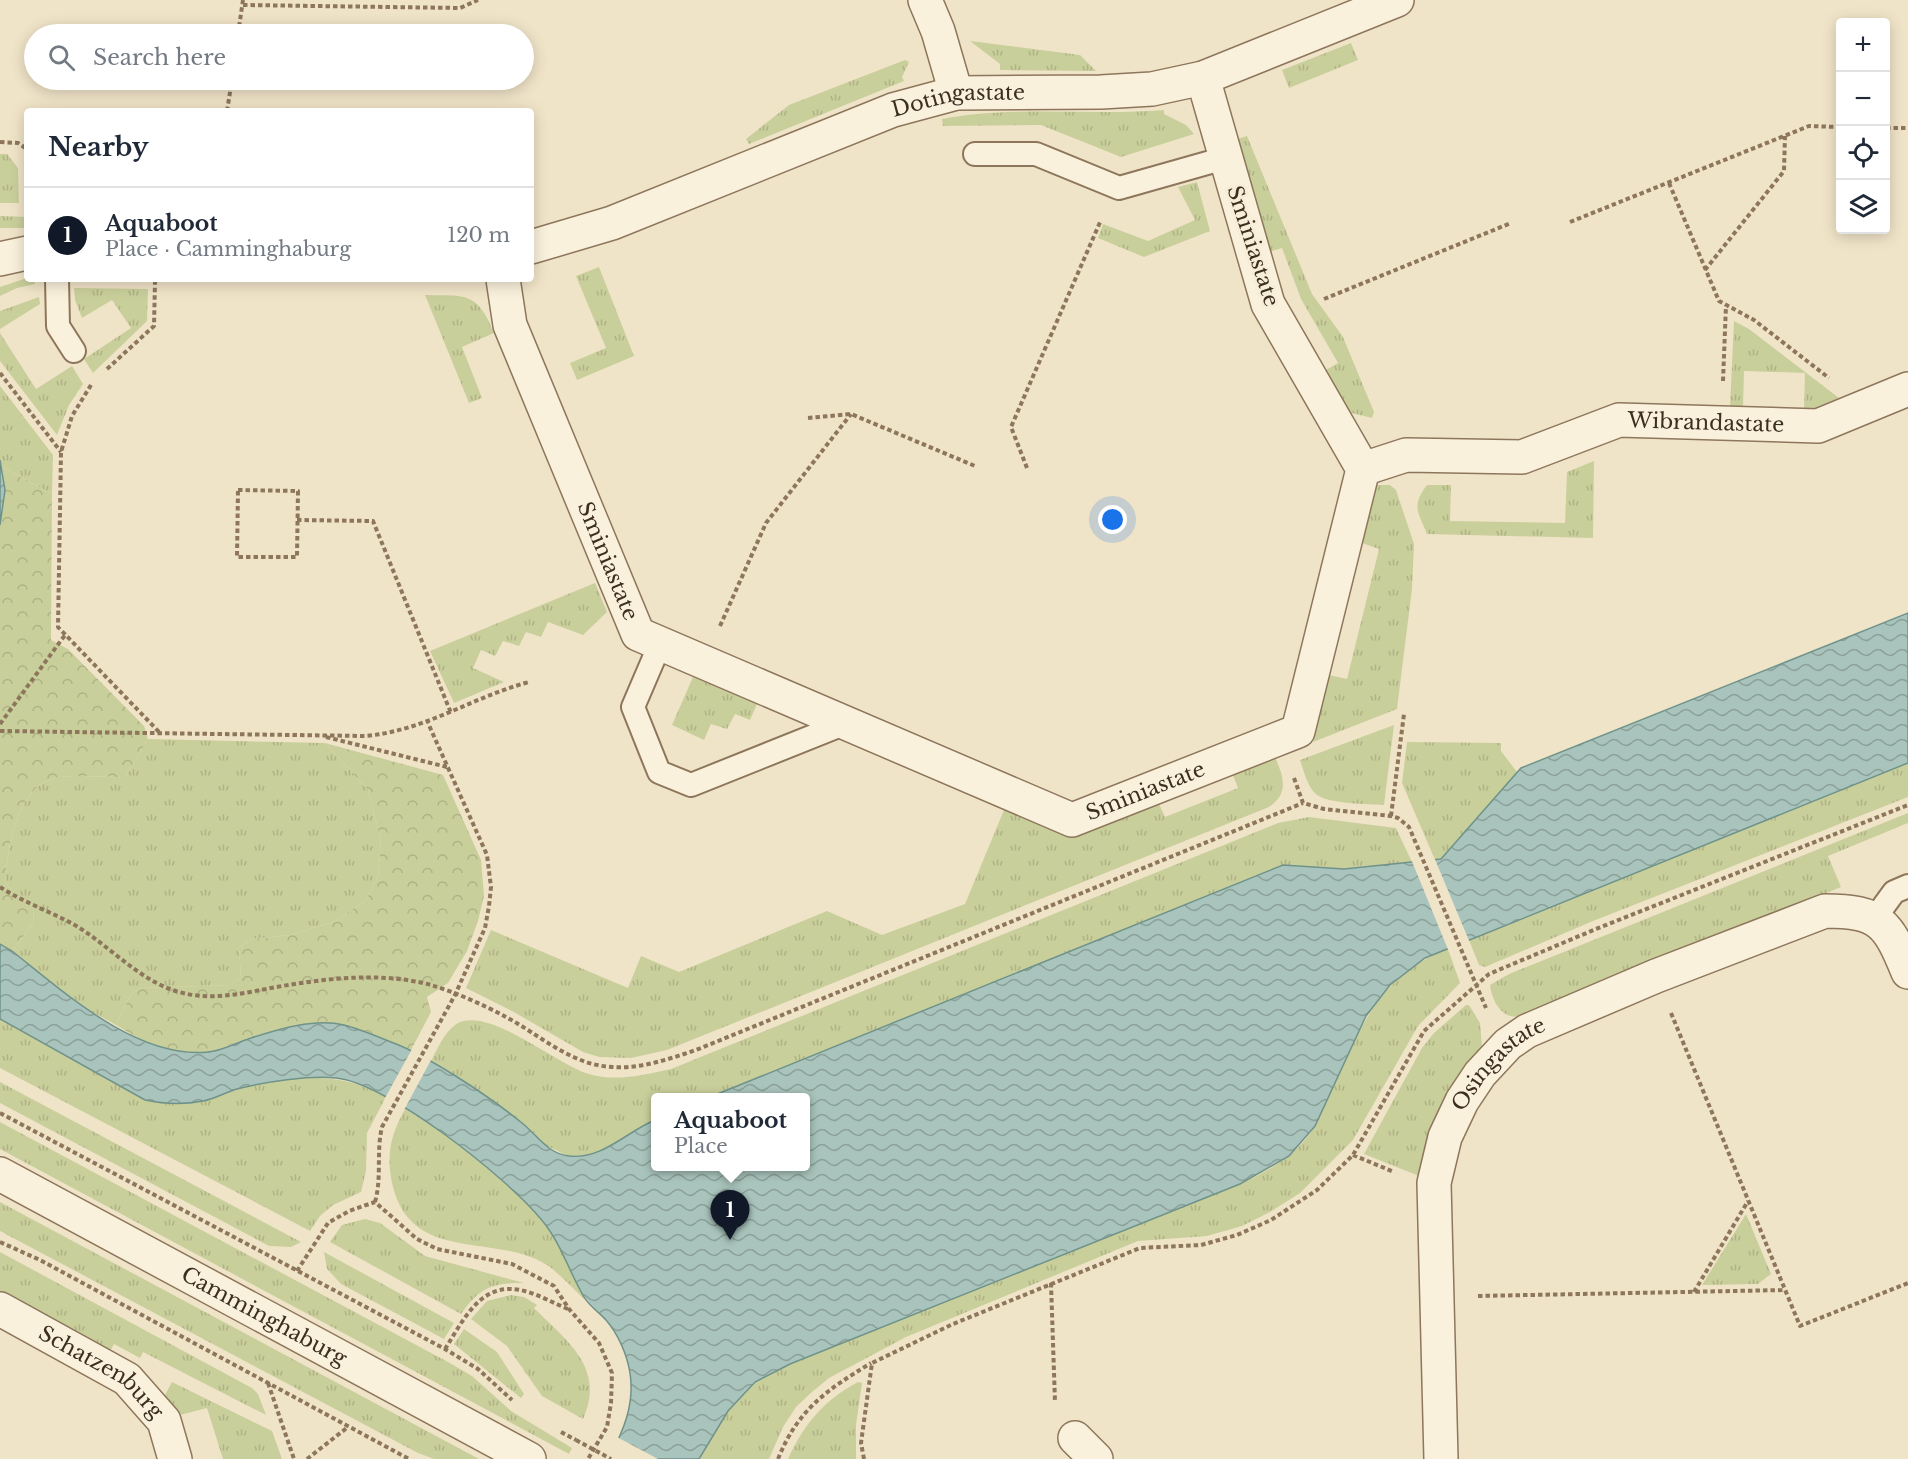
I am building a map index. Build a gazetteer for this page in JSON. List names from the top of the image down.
{
  "streets": {
    "street": [
      "Dotingastate",
      "Sminiastate",
      "Wibrandastate",
      "Osingastate",
      "Camminghaburg",
      "Schatzenburg"
    ]
  },
  "crossings": [
    ["Dotingastate", "Sminiastate"],
    ["Sminiastate", "Wibrandastate"]
  ],
  "page": {
    "map_buttons": ["+", "−"],
    "search": "Search here",
    "heading": "Nearby",
    "list": [
      {
        "mark": "1",
        "name": "Aquaboot",
        "note": "Place · Camminghaburg",
        "value": "120 m"
      }
    ],
    "popup": ["Aquaboot", "Place"],
    "pins": "1"
  }
}
